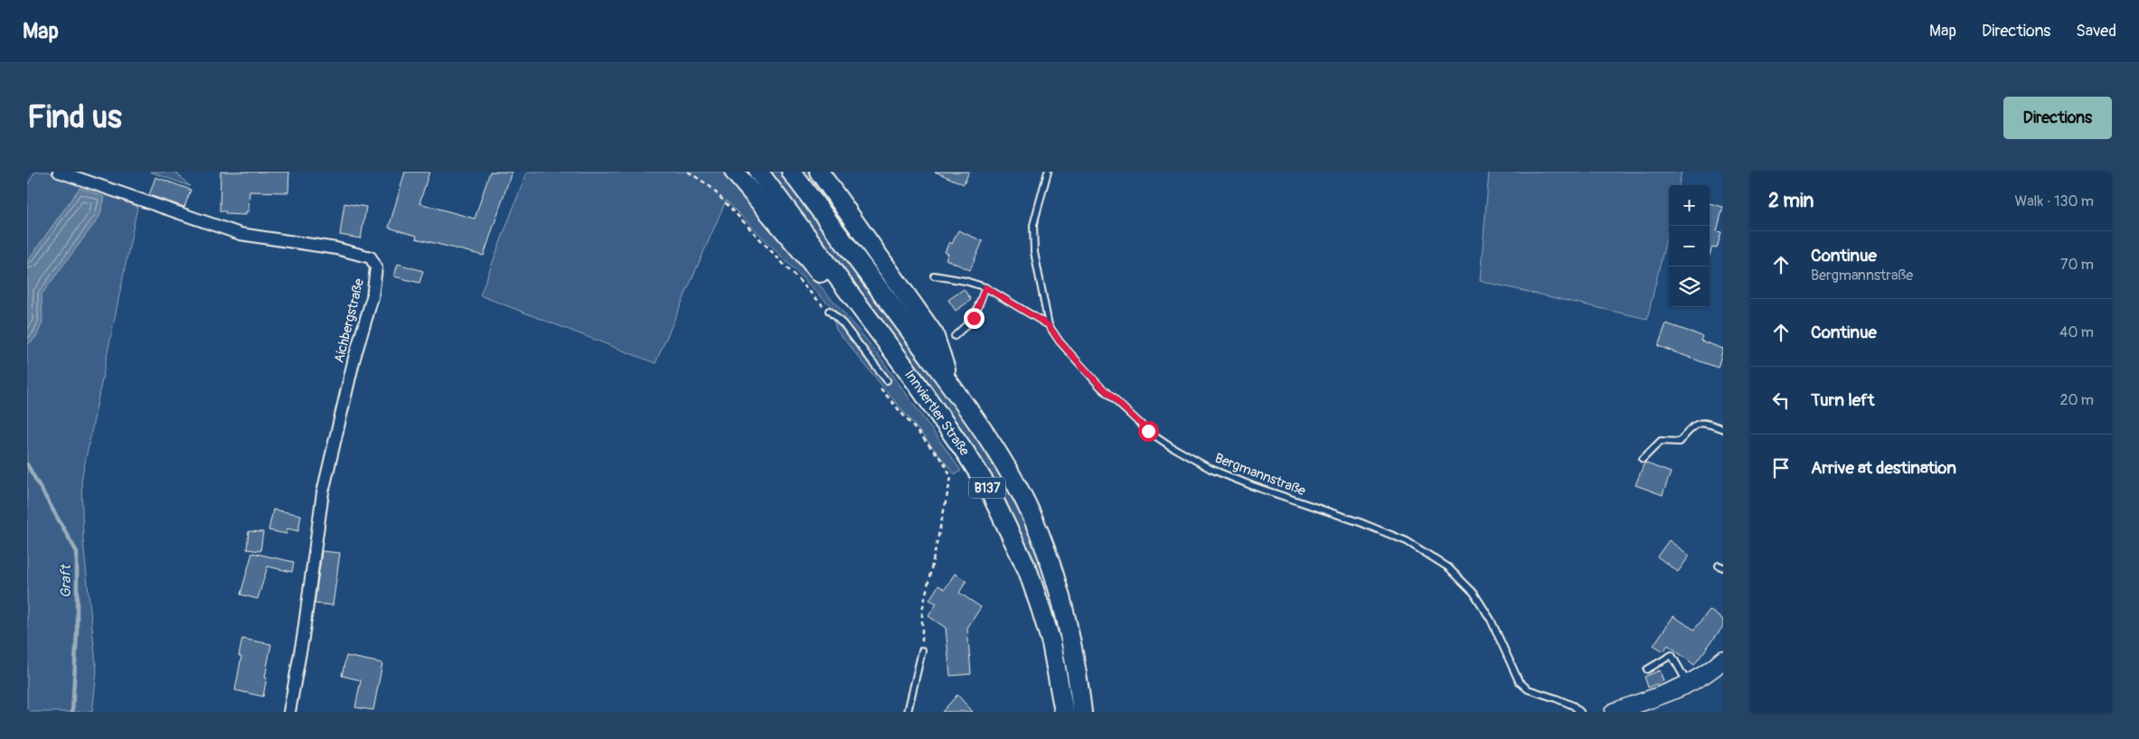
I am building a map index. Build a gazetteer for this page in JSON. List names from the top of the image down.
{
  "streets": {
    "main road": ["Innviertler Straße", "B137"],
    "street": ["Aichbergstraße"],
    "lane": ["Bergmannstraße"]
  },
  "water": ["Graft"],
  "page": {
    "header": "Map",
    "nav": ["Map", "Directions", "Saved"],
    "buttons": "Directions",
    "title": "Find us",
    "heading": ["2 min", "Walk · 130 m"],
    "map_buttons": ["+", "−"],
    "list": [
      ["Continue", "Bergmannstraße", "70 m"],
      ["Continue", "40 m"],
      ["Turn left", "20 m"],
      "Arrive at destination"
    ]
  }
}
